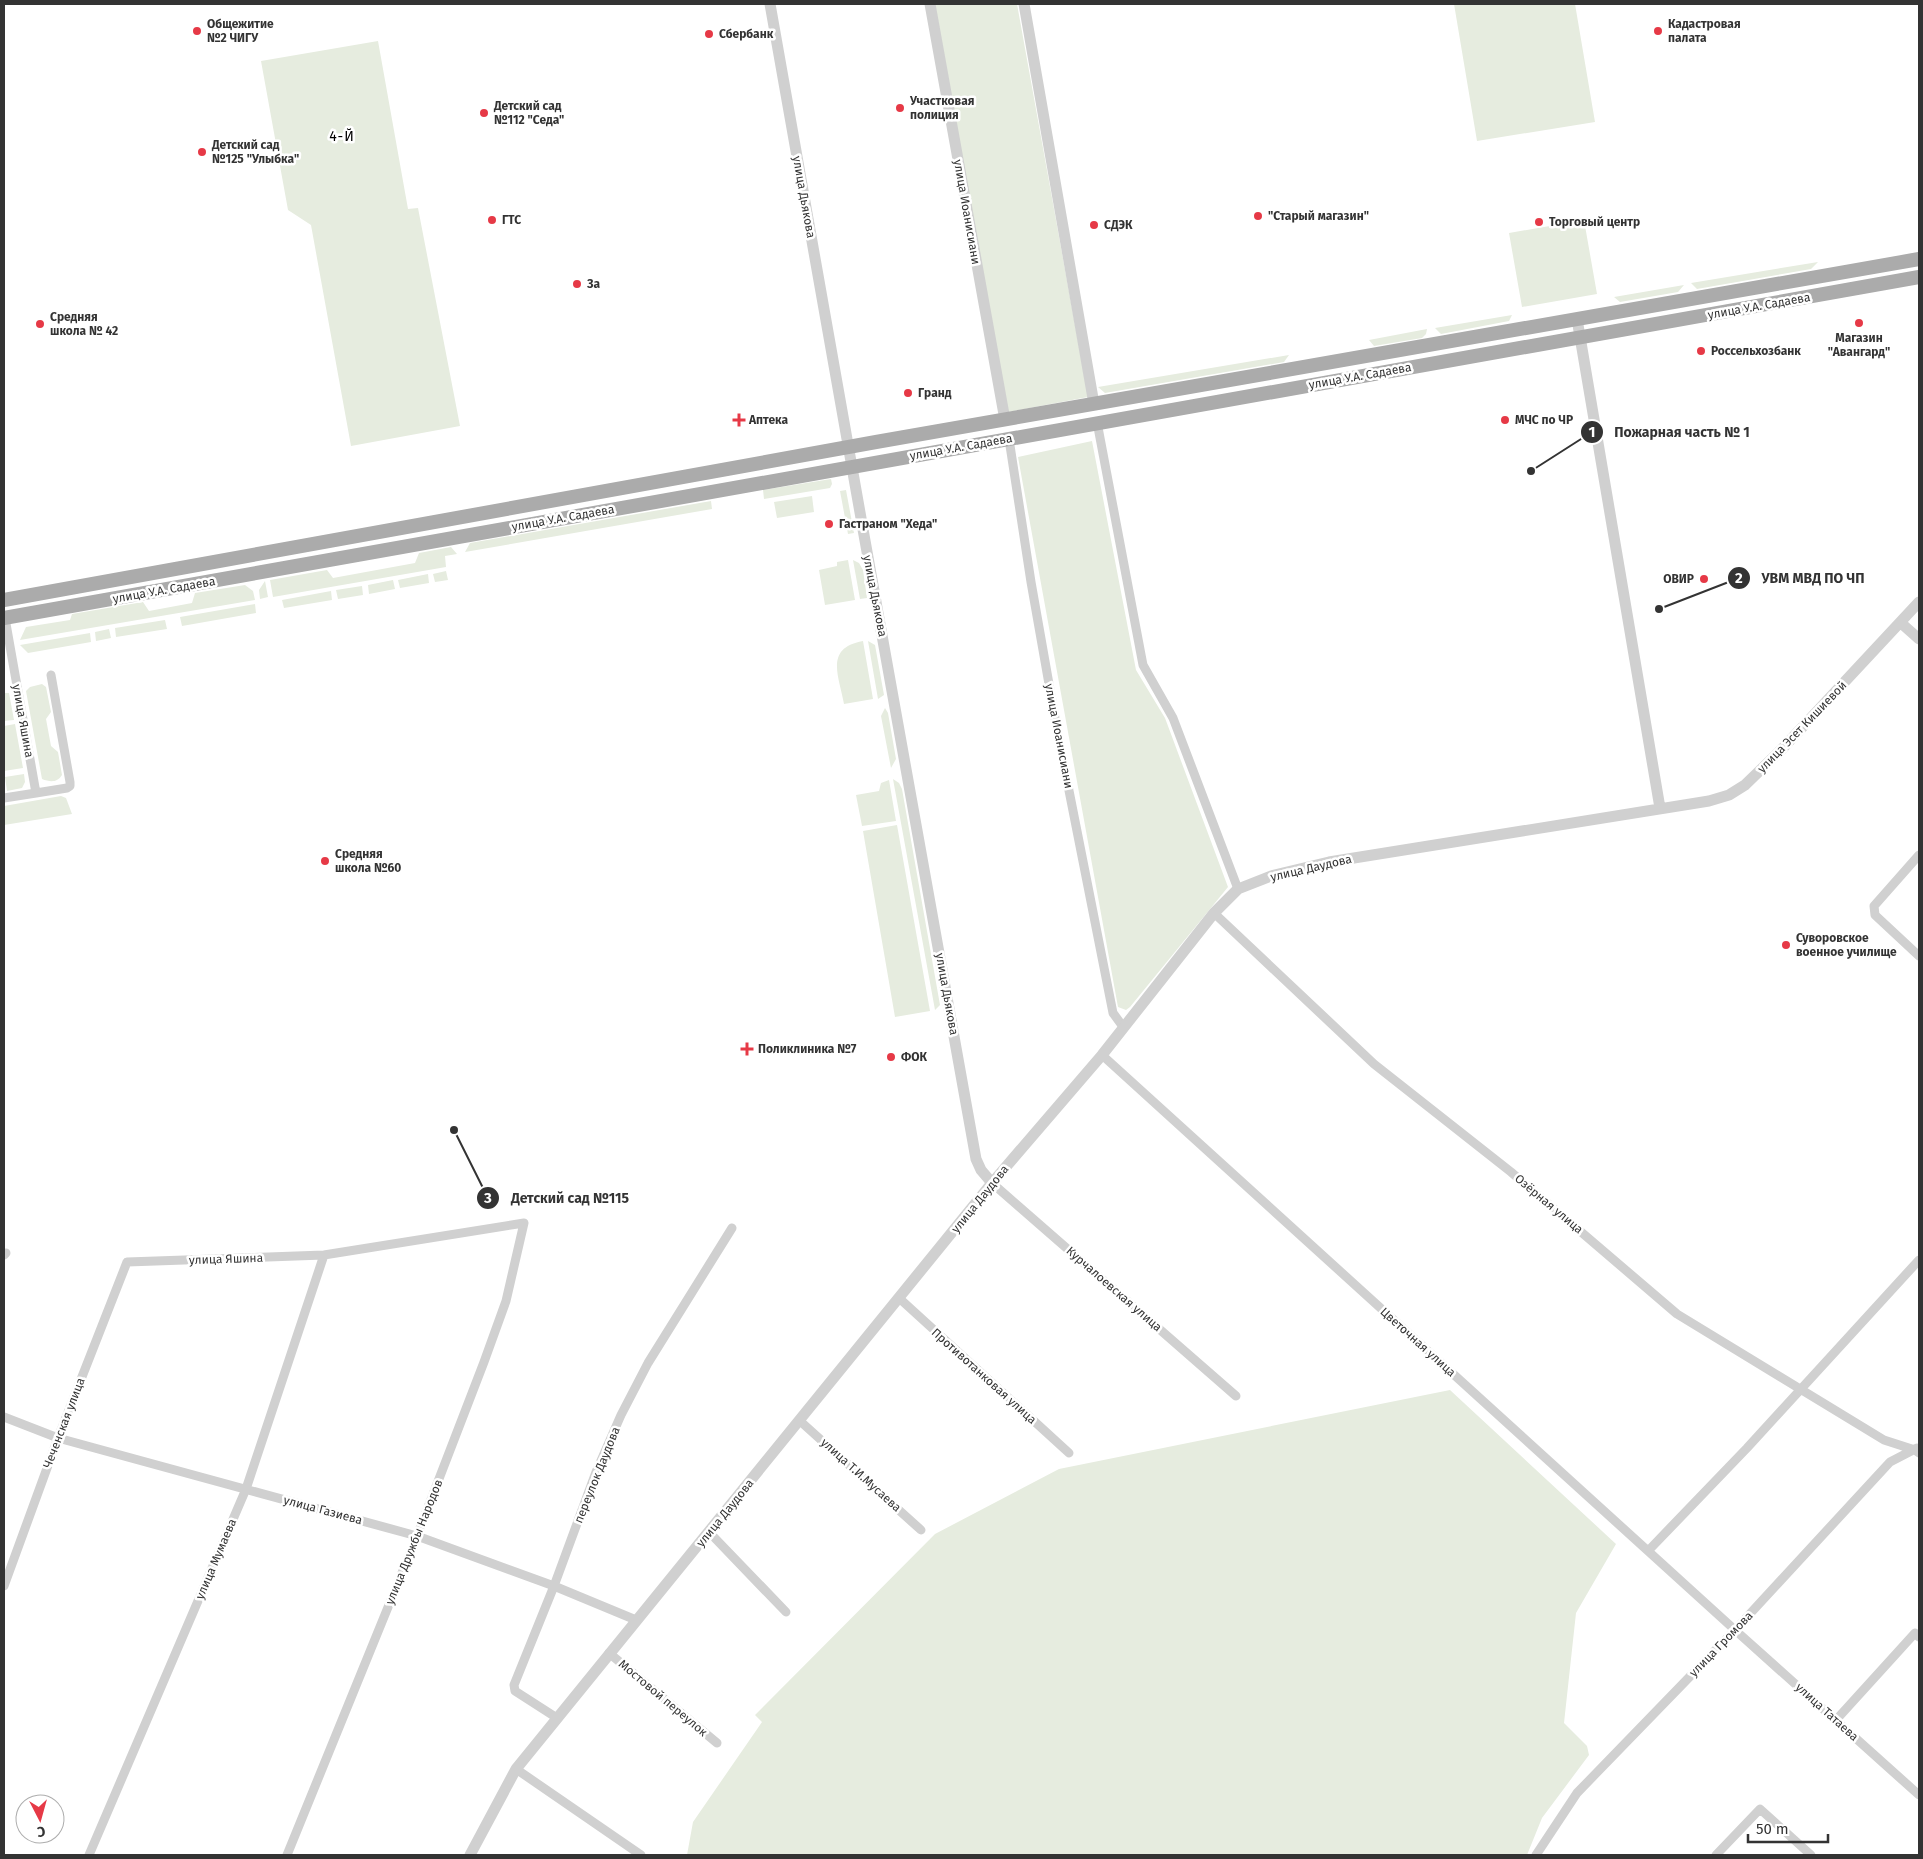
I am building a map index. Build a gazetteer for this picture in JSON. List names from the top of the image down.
{
  "streets": {
    "main road": ["улица У.А. Садаева"],
    "street": [
      "улица Дьякова",
      "улица Иоанисиани",
      "улица Яшина",
      "улица Эсет Кишиевой",
      "улица Даудова",
      "Озёрная улица",
      "Курчалоевская улица",
      "Цветочная улица",
      "Противотанковая улица",
      "Чеченская улица",
      "переулок Даудова",
      "улица Т.И.Мусаева",
      "улица Газиева",
      "улица Дружбы Народов",
      "улица Мумаева",
      "улица Громова",
      "Мостовой переулок",
      "улица Татаева"
    ]
  },
  "crossings": [
    ["улица Дьякова", "улица У.А. Садаева"],
    ["улица Дьякова", "улица Даудова"],
    ["улица Дьякова", "Курчалоевская улица"],
    ["улица Иоанисиани", "улица У.А. Садаева"],
    ["улица Иоанисиани", "улица Даудова"],
    ["улица У.А. Садаева", "улица Яшина"],
    ["улица Яшина", "Чеченская улица"],
    ["улица Яшина", "улица Дружбы Народов"],
    ["улица Яшина", "улица Мумаева"],
    ["улица Эсет Кишиевой", "улица Даудова"],
    ["улица Даудова", "Озёрная улица"],
    ["улица Даудова", "Курчалоевская улица"],
    ["улица Даудова", "Цветочная улица"],
    ["улица Даудова", "Противотанковая улица"],
    ["улица Даудова", "переулок Даудова"],
    ["улица Даудова", "улица Т.И.Мусаева"],
    ["улица Даудова", "улица Газиева"],
    ["улица Даудова", "Мостовой переулок"],
    ["Озёрная улица", "улица Громова"],
    ["Цветочная улица", "улица Громова"],
    ["Цветочная улица", "улица Татаева"],
    ["Чеченская улица", "улица Газиева"],
    ["переулок Даудова", "улица Газиева"],
    ["улица Газиева", "улица Дружбы Народов"],
    ["улица Газиева", "улица Мумаева"],
    ["улица Громова", "улица Татаева"]
  ],
  "districts": ["4-Й"],
  "places": {
    "other": [
      "Общежитие №2 ЧИГУ",
      "Кадастровая палата",
      "Сбербанк",
      "Участковая полиция",
      "Детский сад №112 \"Седа\"",
      "Детский сад №125 \"Улыбка\"",
      "\"Старый магазин\"",
      "ГТС",
      "Торговый центр",
      "СДЭК",
      "За",
      "Магазин \"Авангард\"",
      "Средняя школа № 42",
      "Россельхозбанк",
      "Гранд",
      "МЧС по ЧР",
      "Пожарная часть № 1",
      "Гастраном \"Хеда\"",
      "ОВИР",
      "УВМ МВД ПО ЧП",
      "Средняя школа №60",
      "Суворовское военное училище",
      "ФОК",
      "Детский сад №115"
    ],
    "health": ["Аптека", "Поликлиника №7"]
  },
  "scale_bar": "50 m",
  "north": "bottom"
}
